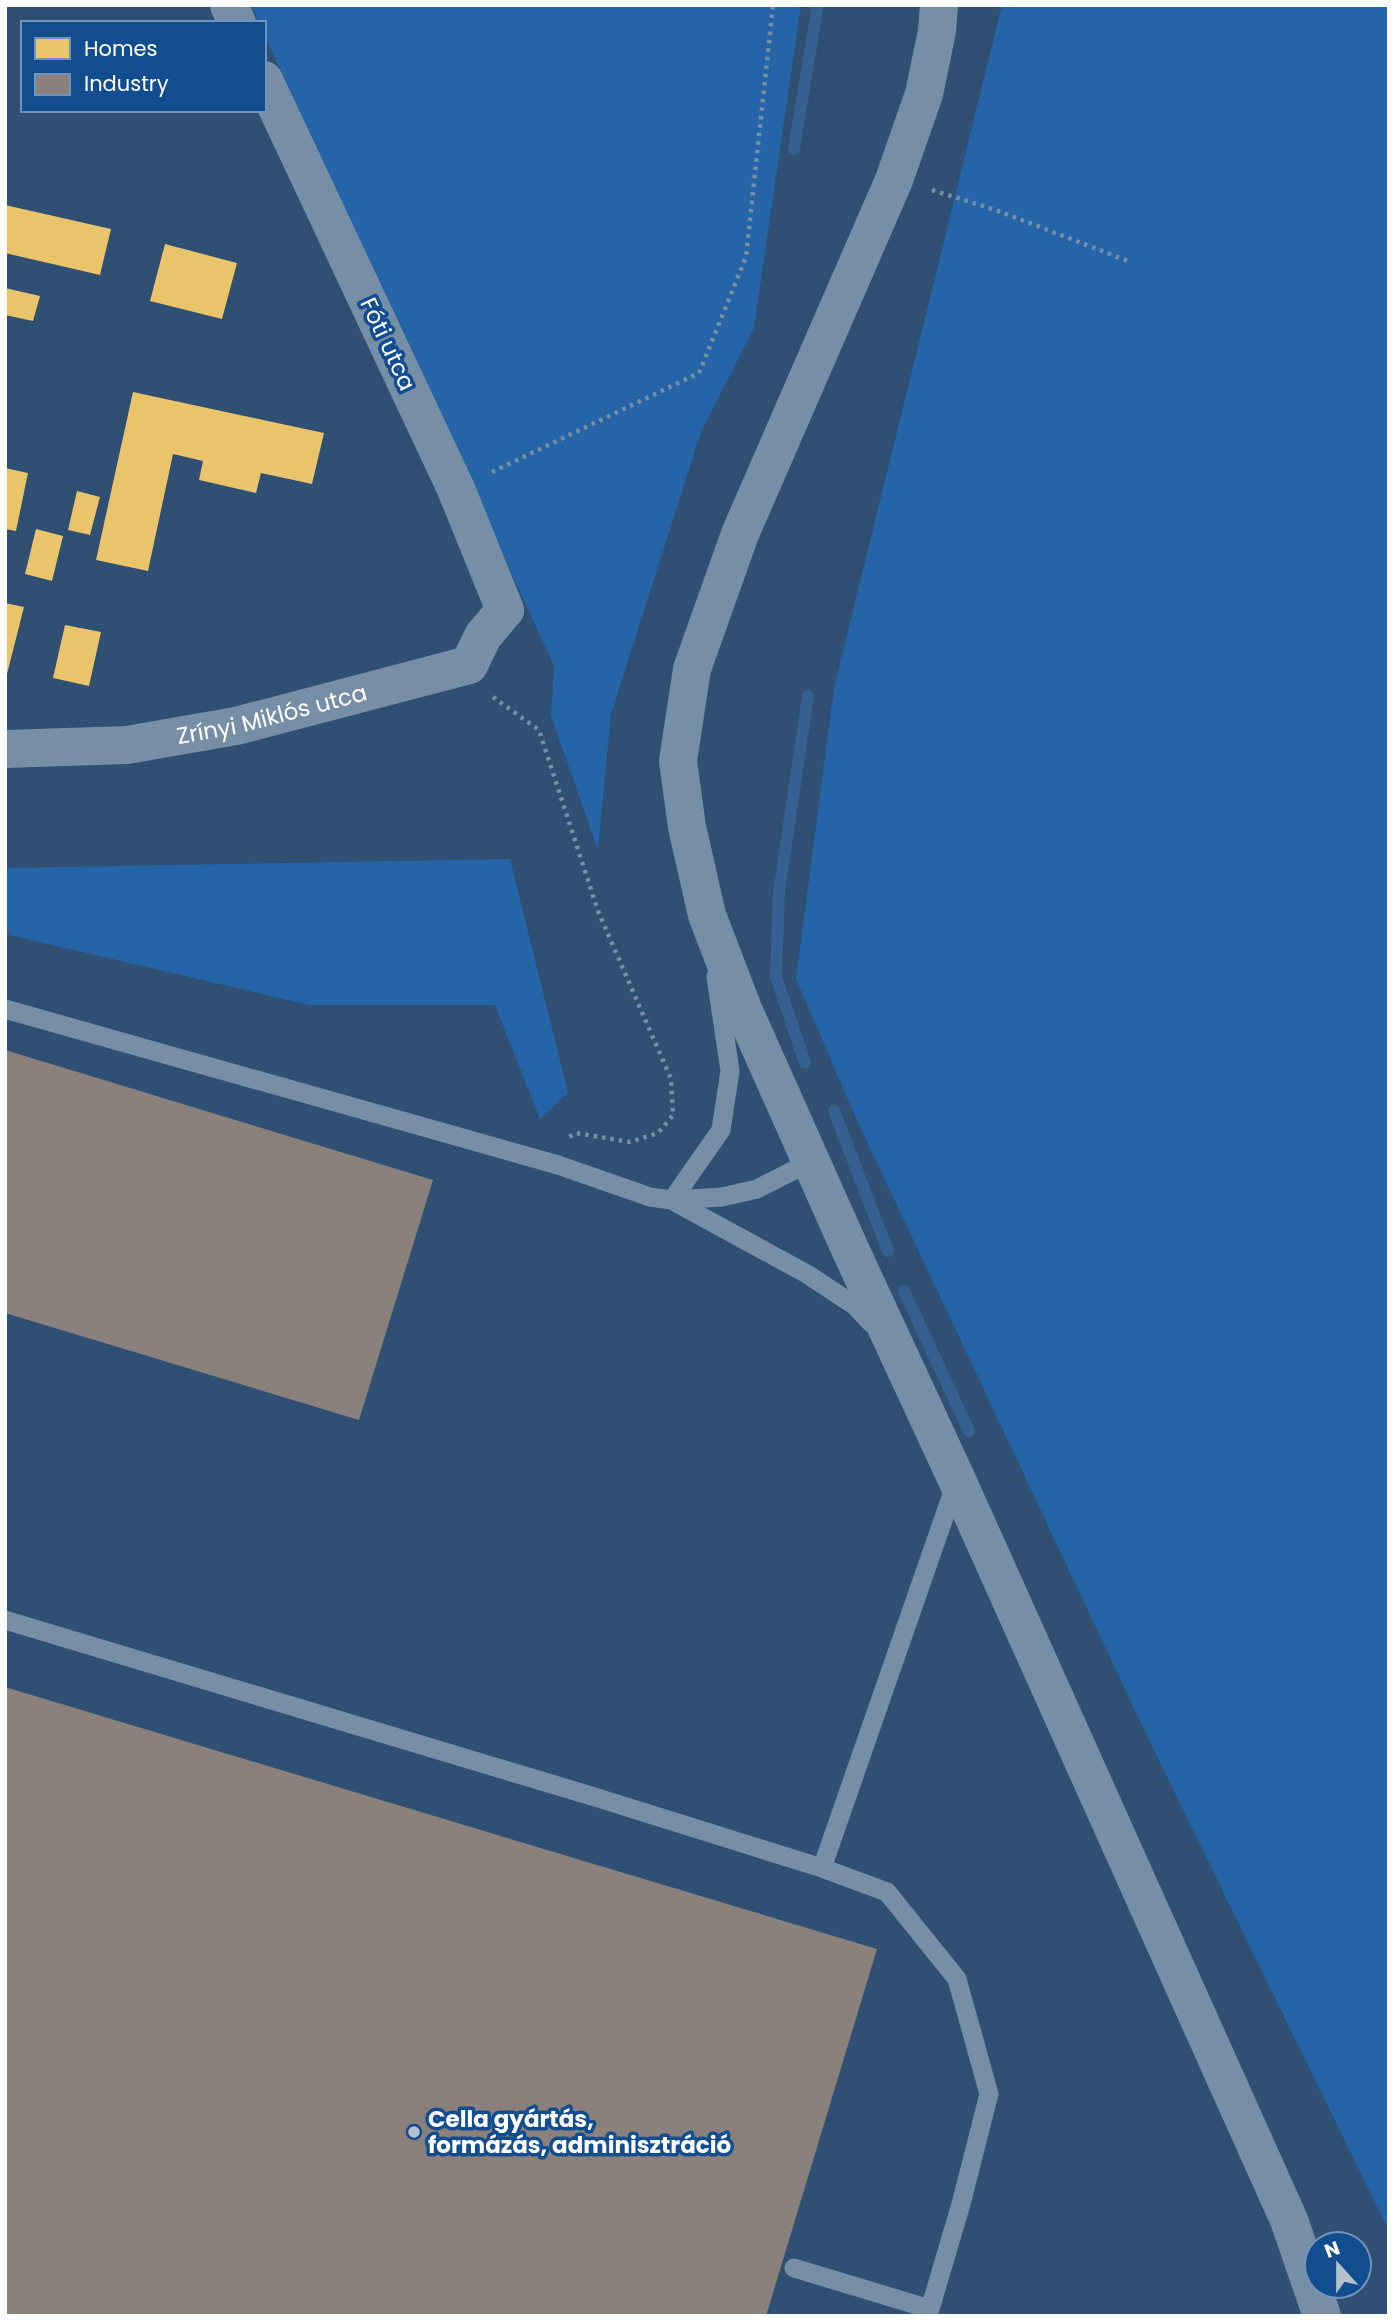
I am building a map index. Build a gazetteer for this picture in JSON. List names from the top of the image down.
{
  "streets": {
    "street": ["Fóti utca", "Zrínyi Miklós utca"]
  },
  "crossings": [
    ["Fóti utca", "Zrínyi Miklós utca"]
  ],
  "places": ["Cella gyártás, formázás, adminisztráció"],
  "legend": ["Homes", "Industry"],
  "north": "top"
}
